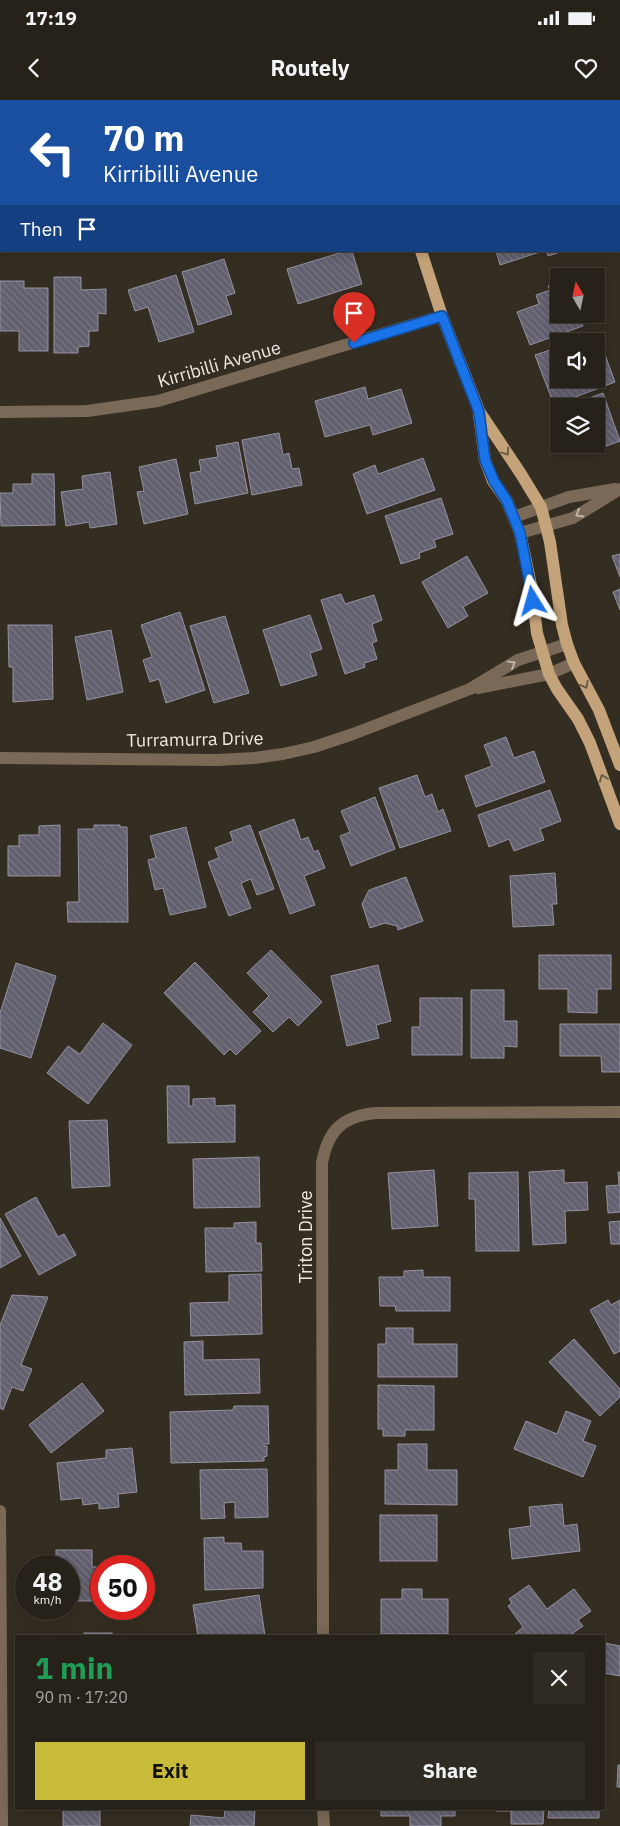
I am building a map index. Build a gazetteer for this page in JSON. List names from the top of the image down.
{
  "streets": {
    "street": ["Kirribilli Avenue", "Turramurra Drive", "Triton Drive"]
  },
  "north": "top",
  "page": {
    "status": "17:19",
    "header": "Routely",
    "turn": ["70 m", "Kirribilli Avenue"],
    "then": "Then",
    "speed": "48 km/h",
    "limit": "50",
    "heading": ["1 min", "90 m · 17:20"],
    "buttons": ["Exit", "Share"]
  }
}
